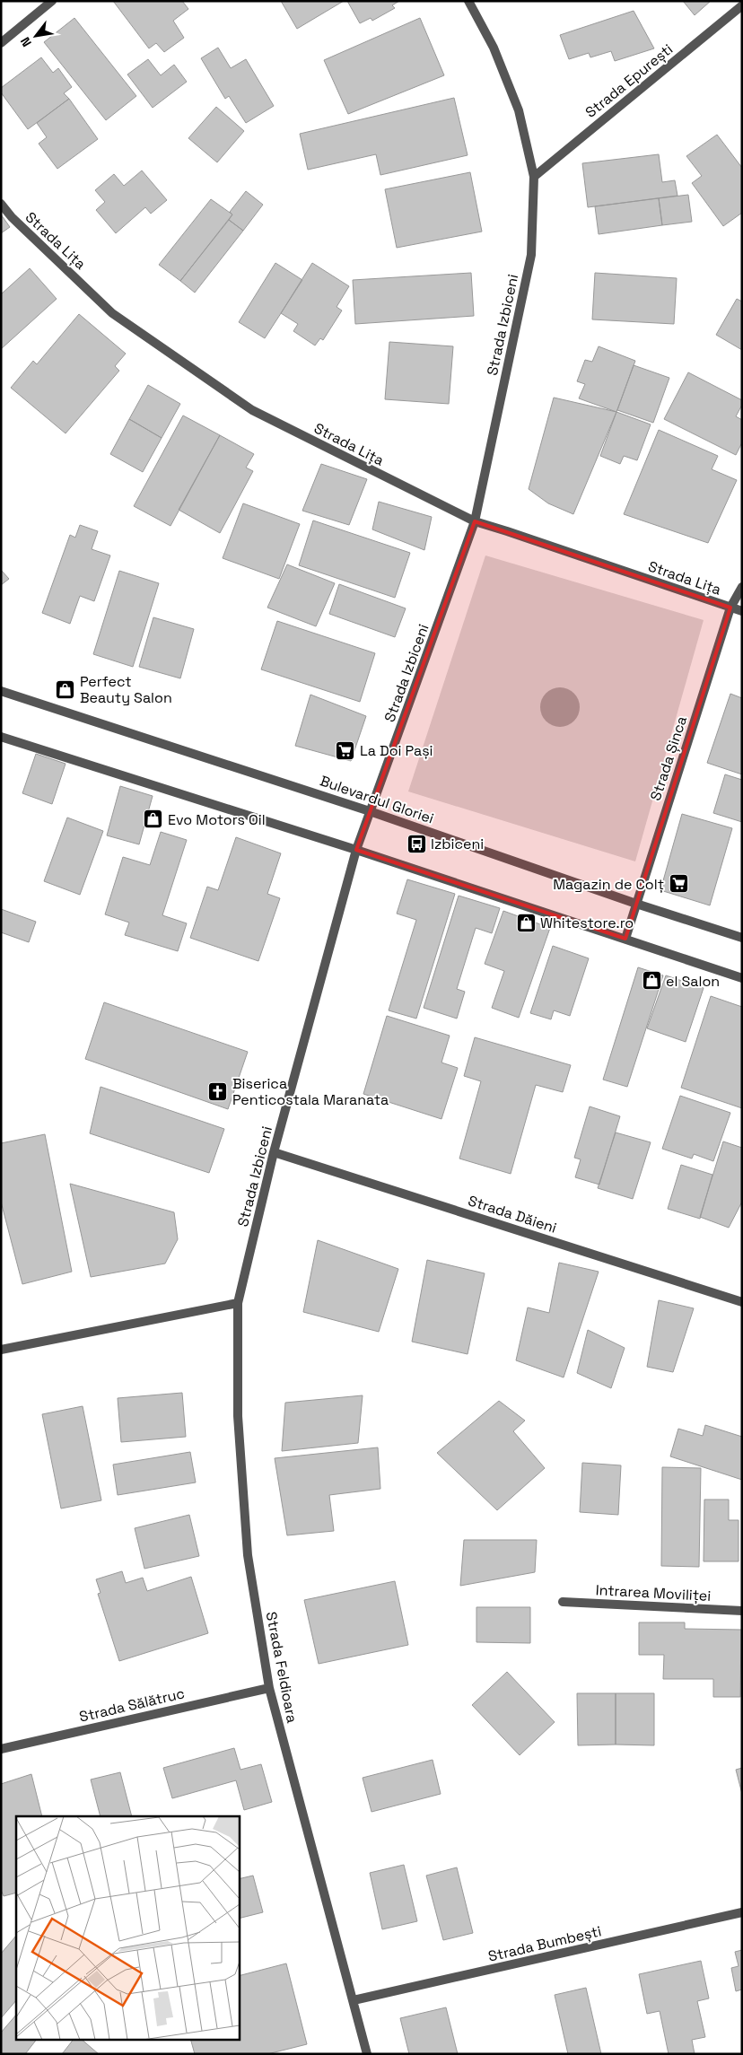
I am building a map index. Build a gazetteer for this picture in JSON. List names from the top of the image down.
{
  "streets": {
    "street": [
      "Strada Epurești",
      "Strada Lița",
      "Strada Izbiceni",
      "Strada Șinca",
      "Bulevardul Gloriei",
      "Strada Dăieni",
      "Intrarea Moviliței",
      "Strada Feldioara",
      "Strada Sălătruc",
      "Strada Bumbești"
    ]
  },
  "crossings": [
    ["Strada Epurești", "Strada Izbiceni"],
    ["Strada Lița", "Strada Izbiceni"],
    ["Strada Lița", "Strada Șinca"],
    ["Strada Izbiceni", "Bulevardul Gloriei"],
    ["Strada Izbiceni", "Strada Dăieni"],
    ["Strada Izbiceni", "Strada Feldioara"],
    ["Strada Șinca", "Bulevardul Gloriei"],
    ["Strada Feldioara", "Strada Sălătruc"],
    ["Strada Feldioara", "Strada Bumbești"]
  ],
  "places": {
    "shop": [
      "Perfect Beauty Salon",
      "Evo Motors Oil",
      "Whitestore.ro",
      "el Salon"
    ],
    "supermarket": ["La Doi Pași", "Magazin de Colț"],
    "bus stop": ["Izbiceni"],
    "church": ["Biserica Penticostala Maranata"]
  },
  "north": "bottom left"
}
